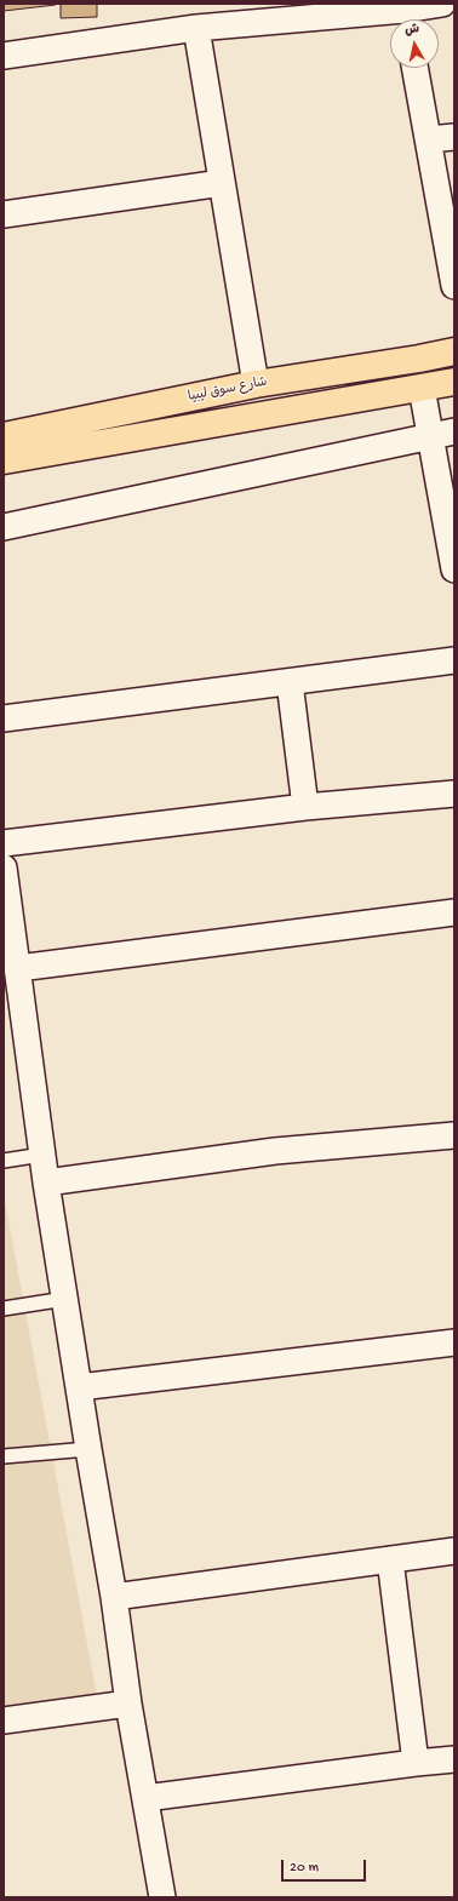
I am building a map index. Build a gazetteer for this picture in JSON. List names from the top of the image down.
{
  "streets": {
    "main road": ["شارع سوق ليبيا"]
  },
  "scale_bar": "20 m",
  "north": "top"
}
